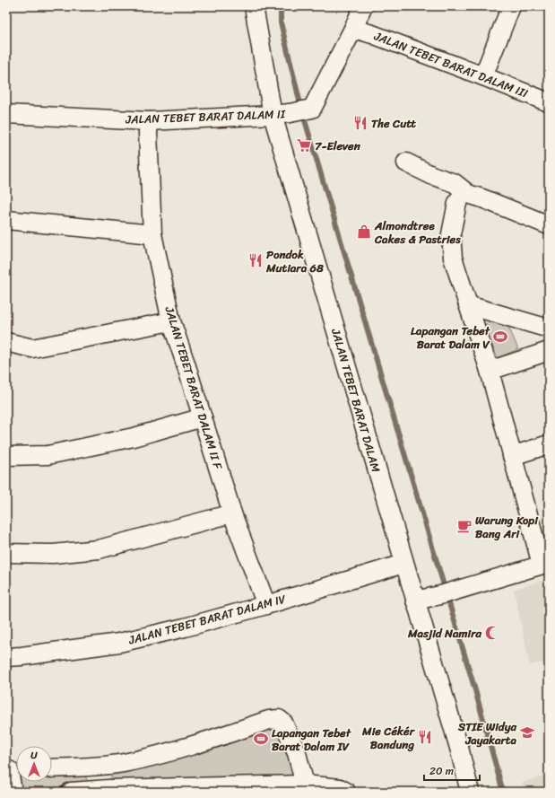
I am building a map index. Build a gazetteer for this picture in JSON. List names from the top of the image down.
{
  "streets": {
    "street": [
      "JALAN TEBET BARAT DALAM III",
      "JALAN TEBET BARAT DALAM II",
      "JALAN TEBET BARAT DALAM II F",
      "JALAN TEBET BARAT DALAM",
      "JALAN TEBET BARAT DALAM IV"
    ]
  },
  "crossings": [
    ["JALAN TEBET BARAT DALAM III", "JALAN TEBET BARAT DALAM II"],
    ["JALAN TEBET BARAT DALAM II", "JALAN TEBET BARAT DALAM II F"],
    ["JALAN TEBET BARAT DALAM II", "JALAN TEBET BARAT DALAM"],
    ["JALAN TEBET BARAT DALAM II F", "JALAN TEBET BARAT DALAM IV"],
    ["JALAN TEBET BARAT DALAM", "JALAN TEBET BARAT DALAM IV"]
  ],
  "places": {
    "restaurant": ["The Cutt", "Pondok Mutiara 68", "Mie Cékér Bandung"],
    "supermarket": ["7-Eleven"],
    "shop": ["Almondtree Cakes & Pastries"],
    "sports": ["Lapangan Tebet Barat Dalam V", "Lapangan Tebet Barat Dalam IV"],
    "cafe": ["Warung Kopi Bang Ari"],
    "mosque": ["Masjid Namira"],
    "school or university": ["STIE Widya Jayakarta"]
  },
  "scale_bar": "20 m",
  "north": "top"
}
